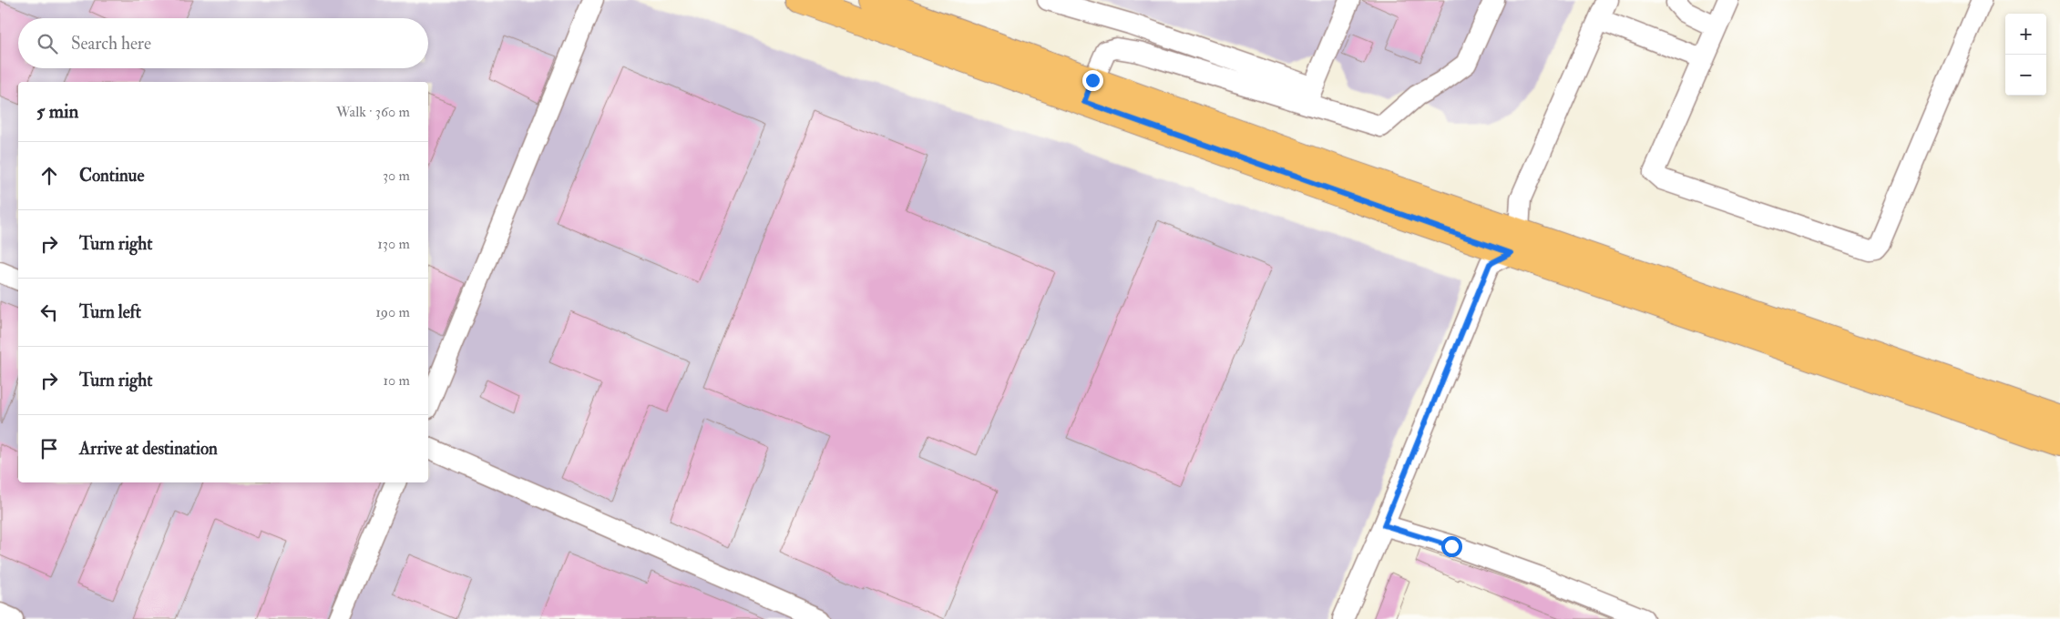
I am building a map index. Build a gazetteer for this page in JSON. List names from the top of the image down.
{
  "page": {
    "map_buttons": ["+", "−"],
    "search": "Search here",
    "heading": ["5 min", "Walk · 360 m"],
    "list": [
      ["Continue", "30 m"],
      ["Turn right", "130 m"],
      ["Turn left", "190 m"],
      ["Turn right", "10 m"],
      "Arrive at destination"
    ]
  }
}
